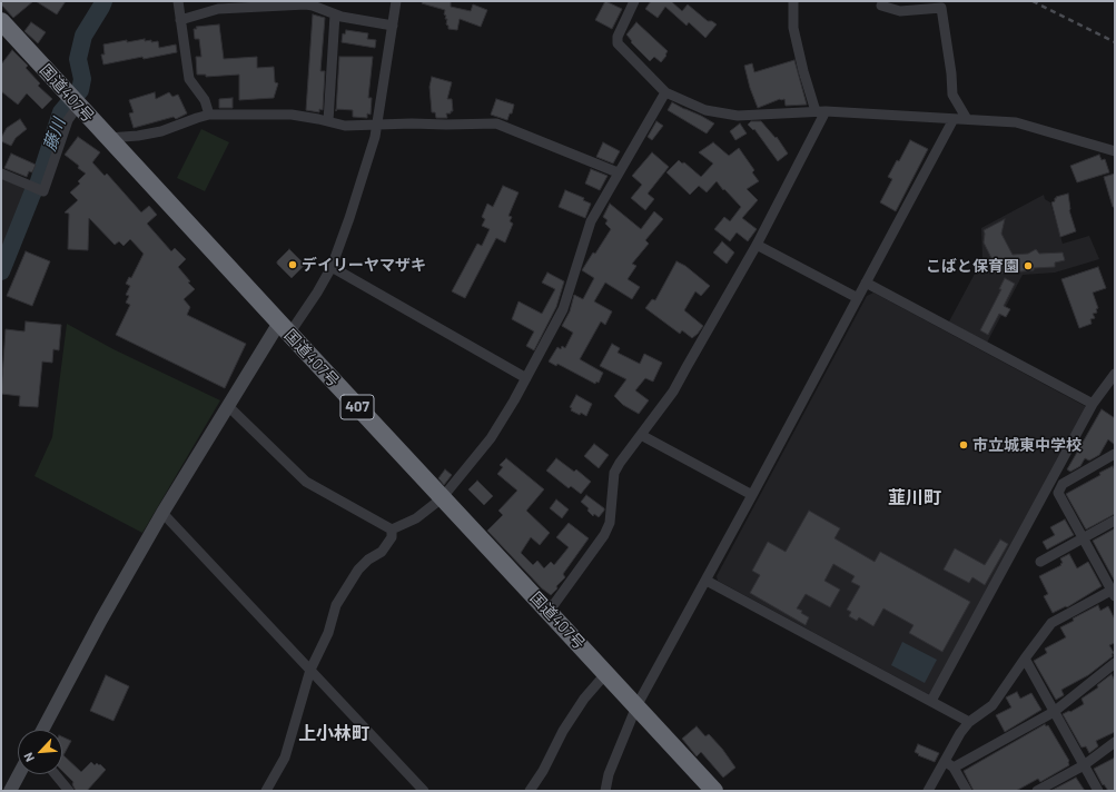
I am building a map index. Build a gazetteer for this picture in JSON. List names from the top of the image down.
{
  "streets": {
    "highway": ["国道407号", "407"]
  },
  "districts": ["韮川町", "上小林町"],
  "water": ["藤川"],
  "places": ["デイリーヤマザキ", "こばと保育園", "市立城東中学校"],
  "north": "bottom left"
}
